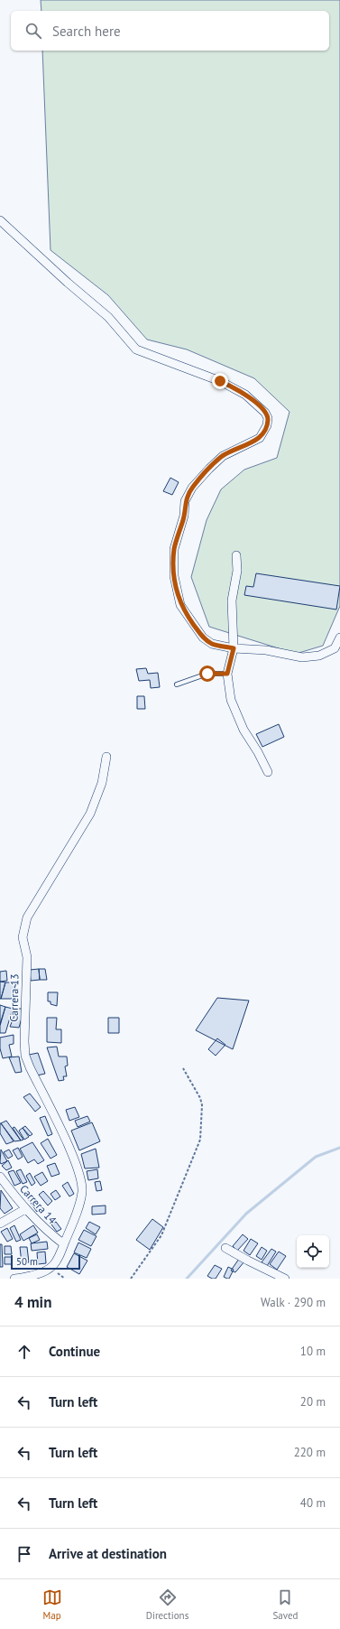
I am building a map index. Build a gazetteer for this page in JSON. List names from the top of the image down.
{
  "streets": {
    "street": ["Carrera 13", "Carrera 14"]
  },
  "crossings": [
    ["Carrera 13", "Carrera 14"]
  ],
  "scale_bar": "50 m",
  "page": {
    "search": "Search here",
    "scale": "50 m",
    "heading": ["4 min", "Walk · 290 m"],
    "list": [
      ["Continue", "10 m"],
      ["Turn left", "20 m"],
      ["Turn left", "220 m"],
      ["Turn left", "40 m"],
      "Arrive at destination"
    ],
    "nav": ["Map", "Directions", "Saved"]
  }
}
